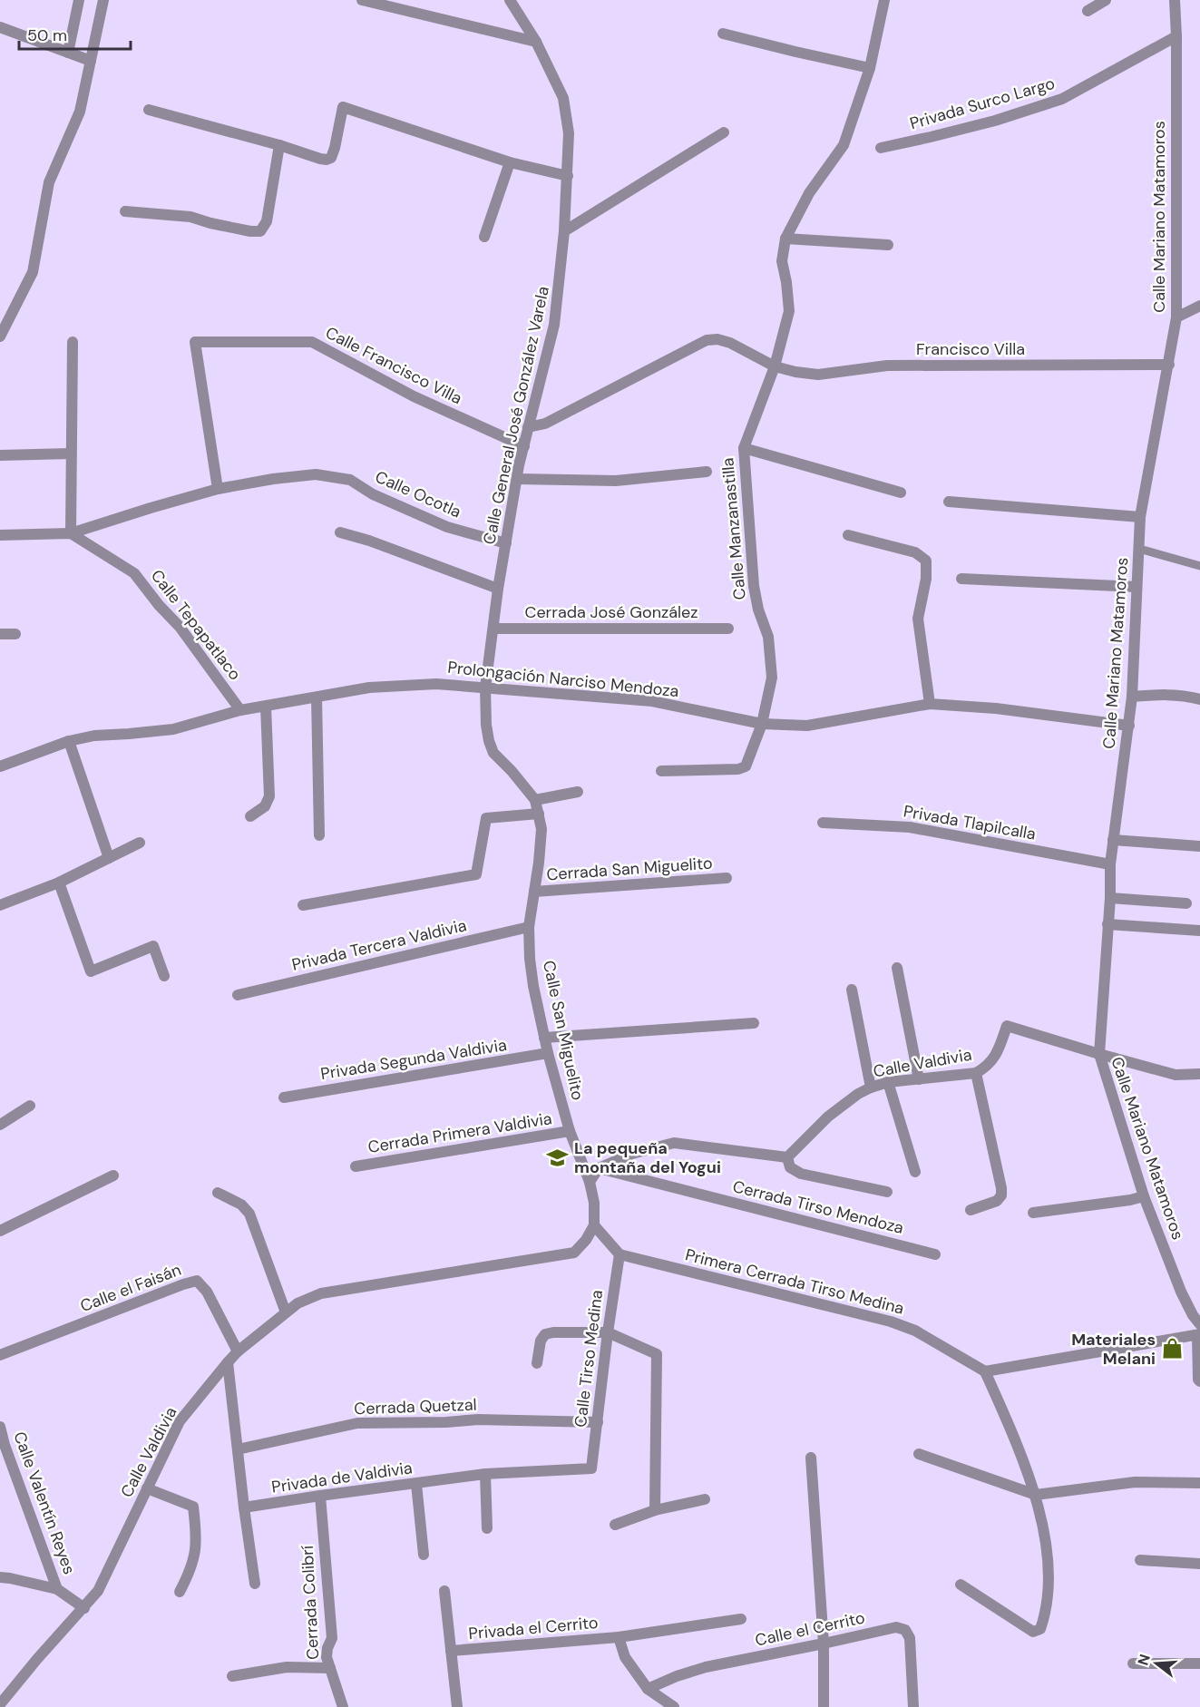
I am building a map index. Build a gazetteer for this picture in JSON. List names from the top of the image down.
{
  "streets": {
    "street": [
      "Privada Surco Largo",
      "Calle Mariano Matamoros",
      "Francisco Villa",
      "Calle Francisco Villa",
      "Calle General José González Varela",
      "Calle Ocotla",
      "Calle Manzanastilla",
      "Cerrada José González",
      "Calle Tepapatlaco",
      "Prolongación Narciso Mendoza",
      "Privada Tlapilcalla",
      "Cerrada San Miguelito",
      "Privada Tercera Valdivia",
      "Calle San Miguelito",
      "Privada Segunda Valdivia",
      "Calle Valdivia",
      "Cerrada Primera Valdivia",
      "Cerrada Tirso Mendoza",
      "Primera Cerrada Tirso Medina",
      "Calle el Faisán",
      "Calle Tirso Medina",
      "Cerrada Quetzal",
      "Privada de Valdivia",
      "Calle Valentín Reyes",
      "Cerrada Colibrí",
      "Privada el Cerrito",
      "Calle el Cerrito"
    ]
  },
  "crossings": [
    ["Privada Surco Largo", "Calle Mariano Matamoros"],
    ["Calle Mariano Matamoros", "Francisco Villa"],
    ["Calle Mariano Matamoros", "Prolongación Narciso Mendoza"],
    ["Calle Mariano Matamoros", "Privada Tlapilcalla"],
    ["Calle Mariano Matamoros", "Calle Valdivia"],
    ["Francisco Villa", "Calle Manzanastilla"],
    ["Calle Francisco Villa", "Calle General José González Varela"],
    ["Calle Francisco Villa", "Calle Ocotla"],
    ["Calle General José González Varela", "Calle Ocotla"],
    ["Calle General José González Varela", "Cerrada José González"],
    ["Calle General José González Varela", "Prolongación Narciso Mendoza"],
    ["Calle General José González Varela", "Calle San Miguelito"],
    ["Calle Manzanastilla", "Prolongación Narciso Mendoza"],
    ["Calle Tepapatlaco", "Prolongación Narciso Mendoza"],
    ["Prolongación Narciso Mendoza", "Calle San Miguelito"],
    ["Cerrada San Miguelito", "Calle San Miguelito"],
    ["Privada Tercera Valdivia", "Calle San Miguelito"],
    ["Calle San Miguelito", "Privada Segunda Valdivia"],
    ["Calle San Miguelito", "Calle Valdivia"],
    ["Calle San Miguelito", "Cerrada Primera Valdivia"],
    ["Calle Valdivia", "Calle el Faisán"],
    ["Calle Valdivia", "Calle Valentín Reyes"],
    ["Primera Cerrada Tirso Medina", "Calle Tirso Medina"],
    ["Calle Tirso Medina", "Cerrada Quetzal"],
    ["Calle Tirso Medina", "Privada de Valdivia"],
    ["Privada de Valdivia", "Cerrada Colibrí"]
  ],
  "places": {
    "school or university": ["La pequeña montaña del Yogui"],
    "shop": ["Materiales Melani"]
  },
  "scale_bar": "50 m",
  "north": "left"
}
